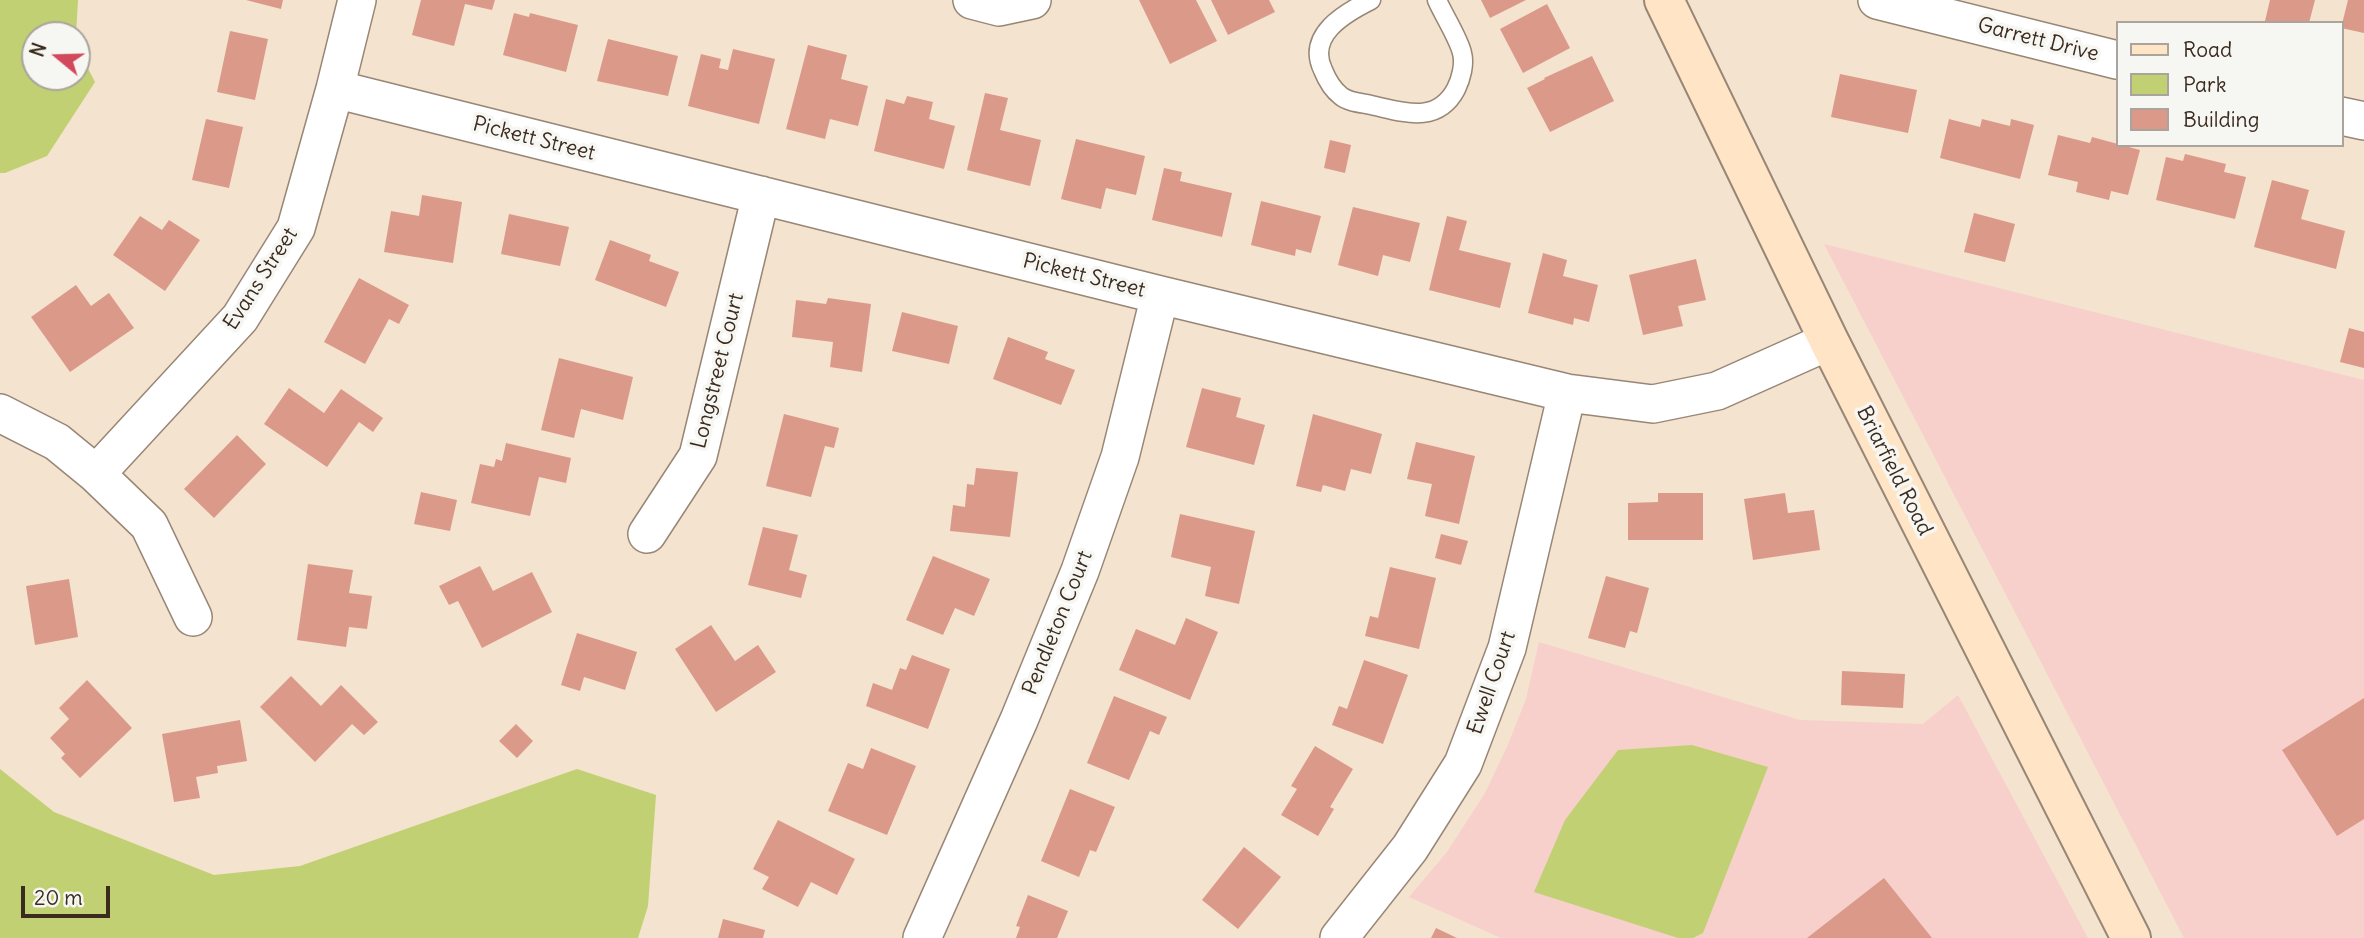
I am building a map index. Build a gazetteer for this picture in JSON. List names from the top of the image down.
{
  "streets": {
    "main road": ["Briarfield Road"],
    "street": [
      "Garrett Drive",
      "Pickett Street",
      "Evans Street",
      "Longstreet Court",
      "Pendleton Court",
      "Ewell Court"
    ]
  },
  "crossings": [
    ["Pickett Street", "Evans Street"],
    ["Pickett Street", "Longstreet Court"],
    ["Pickett Street", "Briarfield Road"],
    ["Pickett Street", "Pendleton Court"],
    ["Pickett Street", "Ewell Court"]
  ],
  "legend": ["Road", "Park", "Building"],
  "scale_bar": "20 m",
  "north": "left"
}
